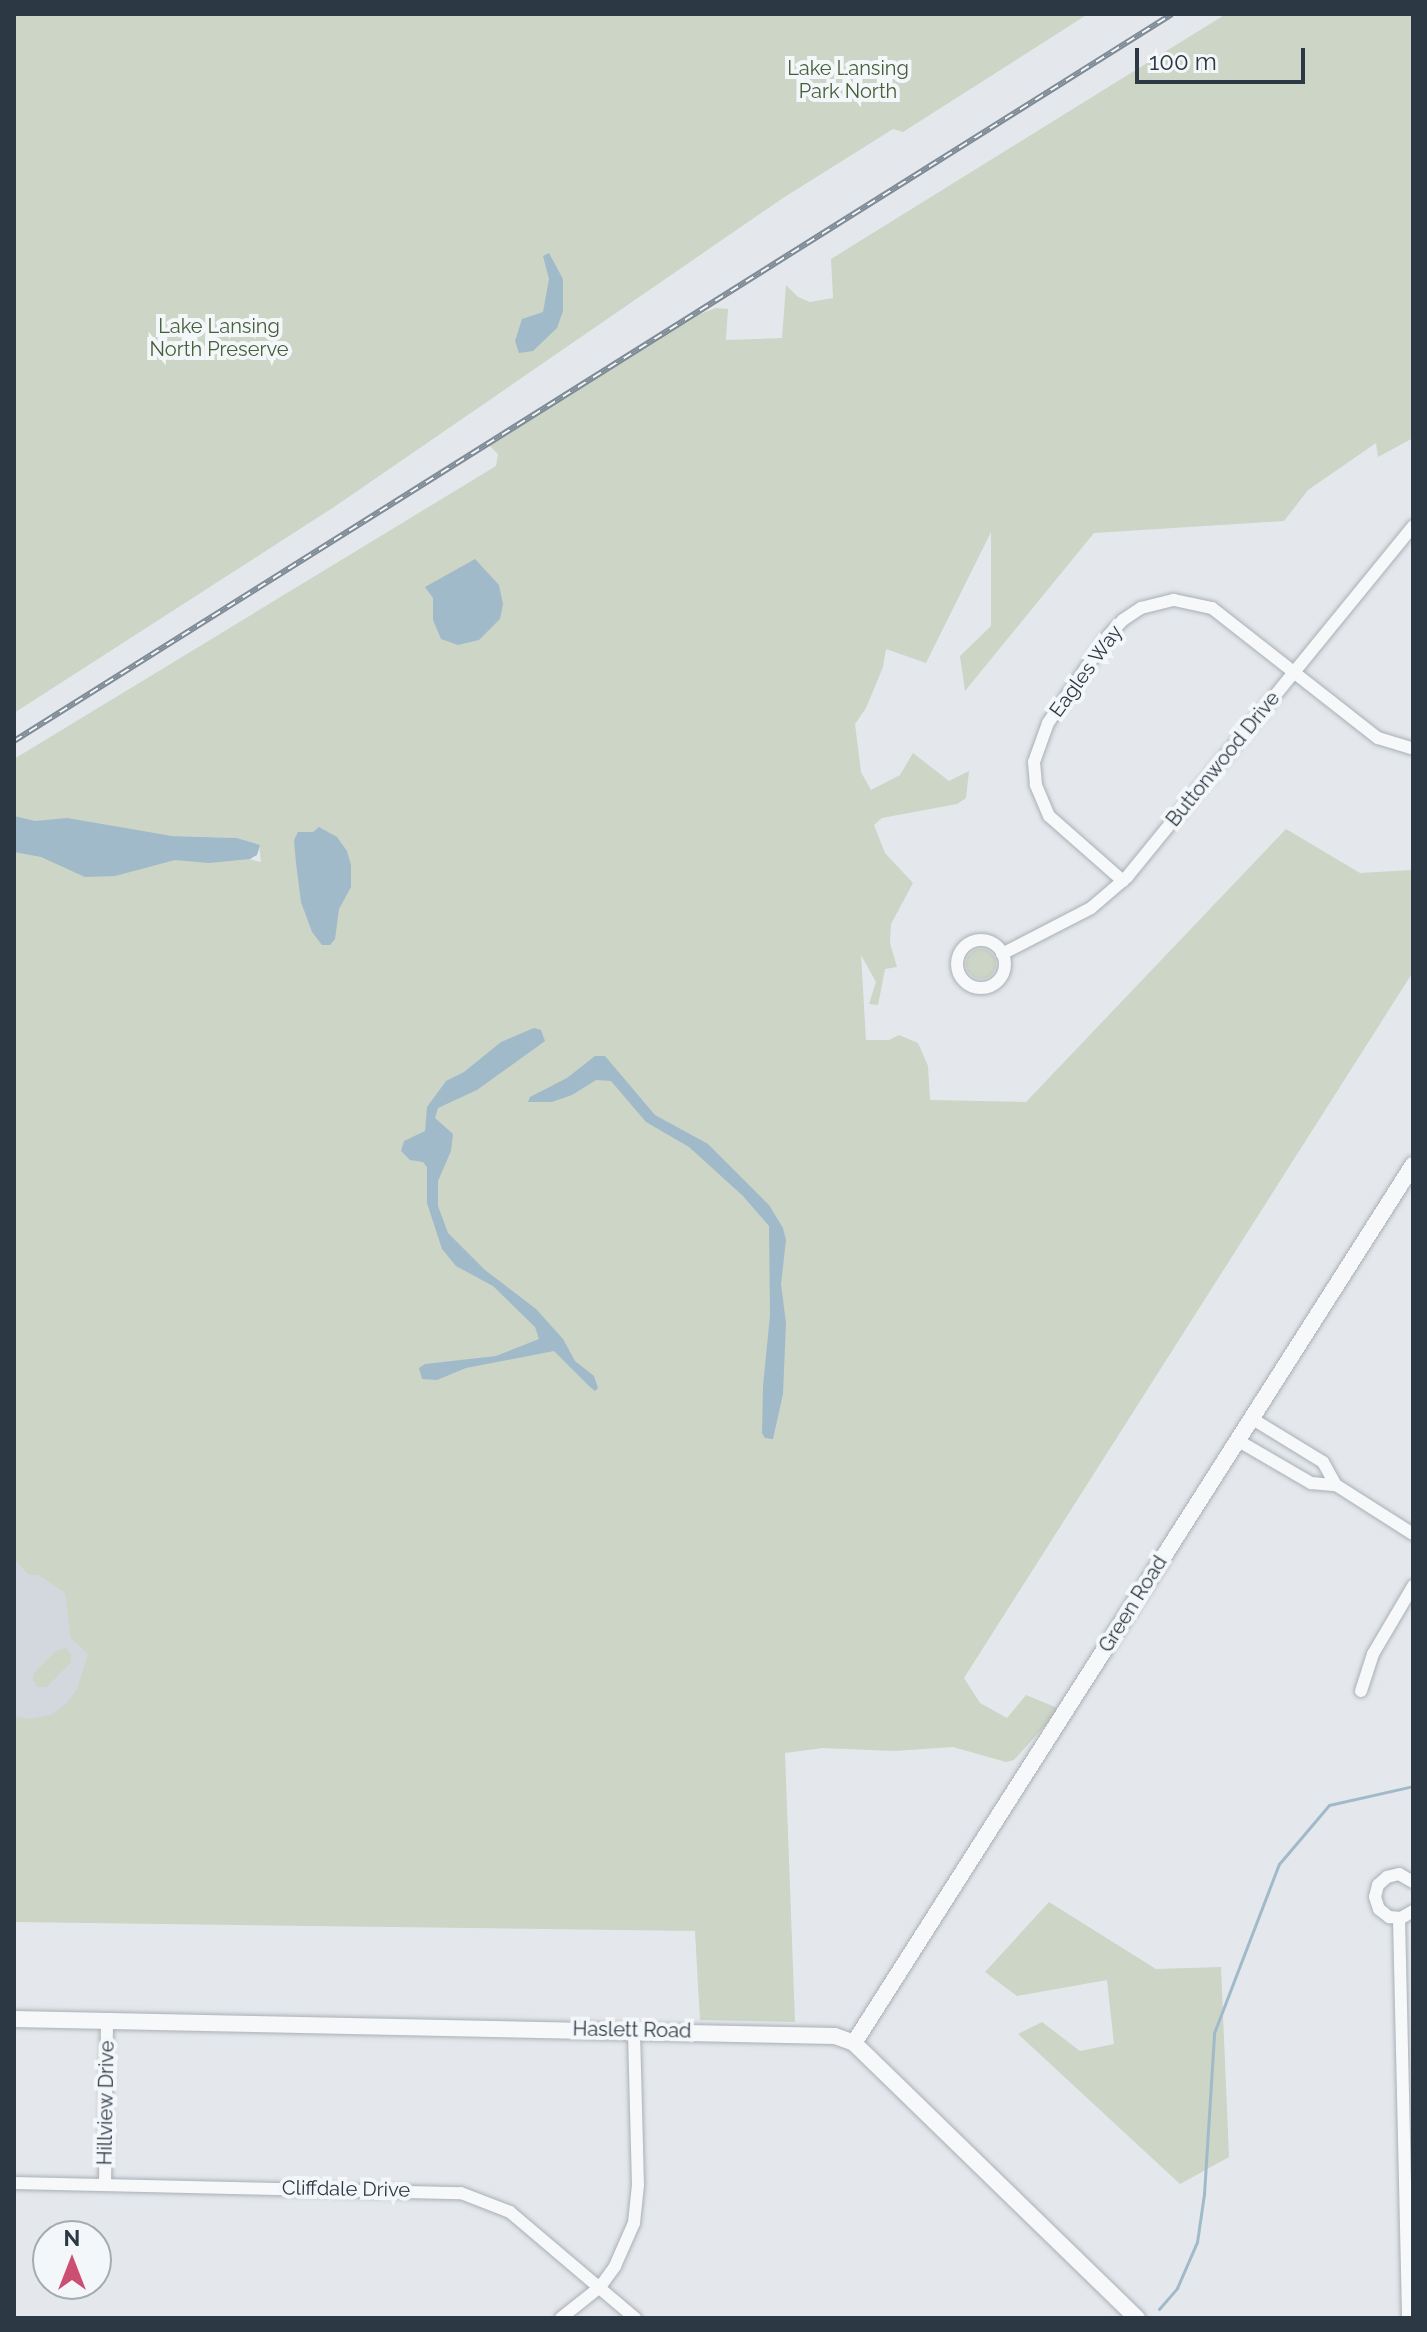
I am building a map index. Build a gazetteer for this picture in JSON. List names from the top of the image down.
{
  "streets": {
    "street": [
      "Eagles Way",
      "Buttonwood Drive",
      "Green Road",
      "Haslett Road",
      "Hillview Drive",
      "Cliffdale Drive"
    ]
  },
  "crossings": [
    ["Eagles Way", "Buttonwood Drive"],
    ["Green Road", "Haslett Road"],
    ["Haslett Road", "Hillview Drive"],
    ["Hillview Drive", "Cliffdale Drive"]
  ],
  "parks": ["Lake Lansing Park North", "Lake Lansing North Preserve"],
  "scale_bar": "100 m",
  "north": "top"
}
